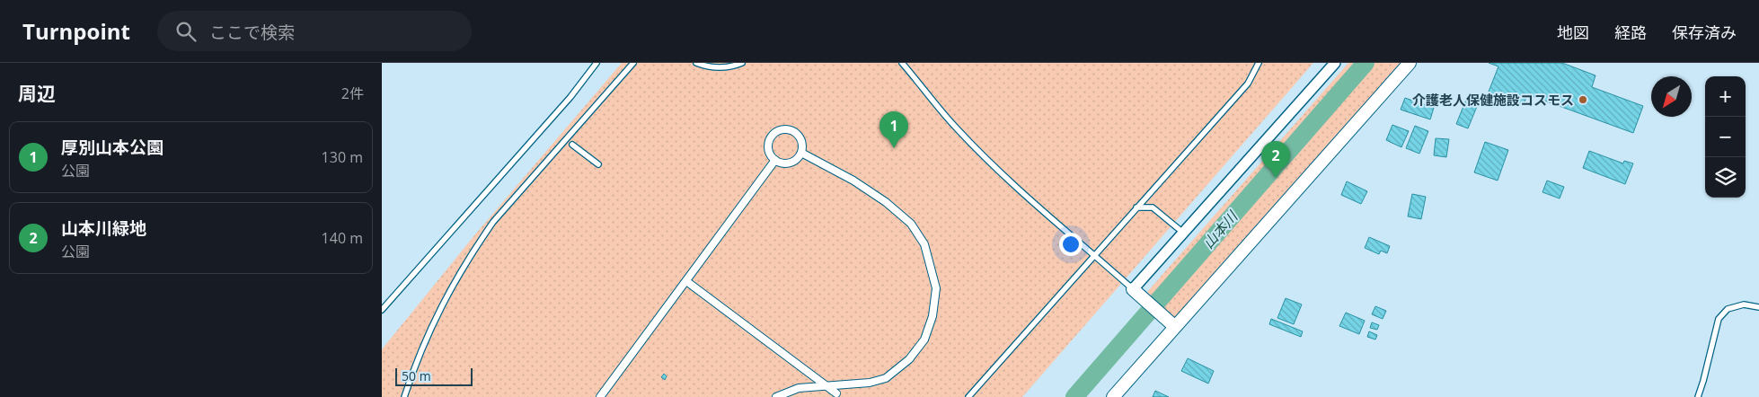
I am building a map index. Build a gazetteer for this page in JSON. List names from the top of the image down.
{
  "water": ["山本川"],
  "places": ["介護老人保健施設コスモス"],
  "scale_bar": "50 m",
  "north": "bottom left",
  "page": {
    "header": "Turnpoint",
    "search": "ここで検索",
    "nav": ["地図", "経路", "保存済み"],
    "heading": ["周辺", "2件"],
    "map_buttons": ["+", "−"],
    "pins": ["1", "2"],
    "list": [
      {
        "mark": "1",
        "name": "厚別山本公園",
        "note": "公園",
        "value": "130 m"
      },
      {
        "mark": "2",
        "name": "山本川緑地",
        "note": "公園",
        "value": "140 m"
      }
    ],
    "scale": "50 m"
  }
}
